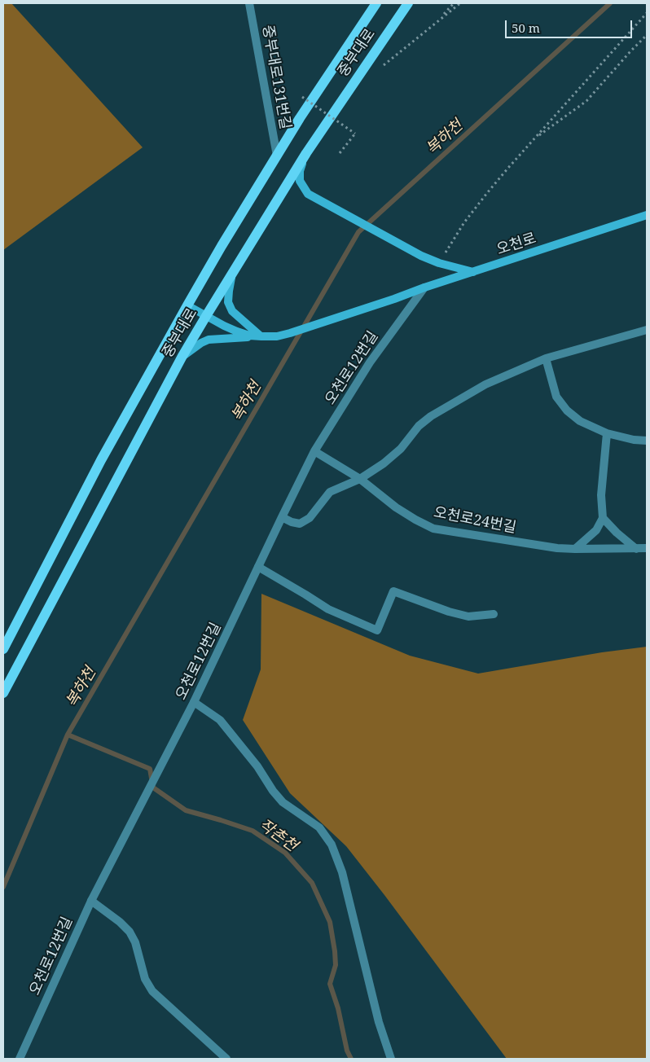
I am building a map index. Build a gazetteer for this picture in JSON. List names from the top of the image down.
{
  "streets": {
    "main road": ["중부대로"],
    "street": [
      "중부대로131번길",
      "오천로",
      "오천로12번길",
      "오천로24번길"
    ]
  },
  "crossings": [
    ["중부대로", "중부대로131번길"],
    ["오천로", "오천로12번길"],
    ["오천로12번길", "오천로24번길"]
  ],
  "water": ["복하천", "작촌천"],
  "scale_bar": "50 m"
}
